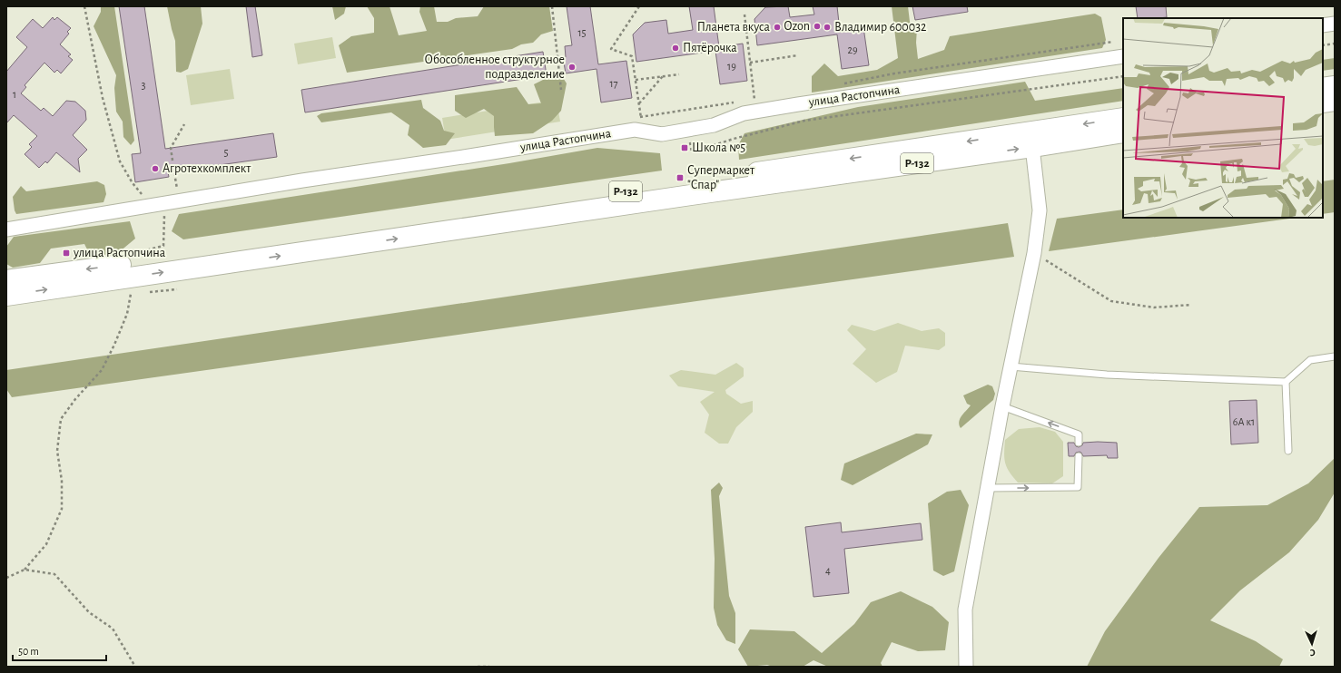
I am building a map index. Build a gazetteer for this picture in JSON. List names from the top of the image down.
{
  "streets": {
    "highway": ["Р-132"],
    "street": ["улица Растопчина"]
  },
  "places": {
    "other": [
      "Ozon",
      "Планета вкуса",
      "Владимир 600032",
      "Пятёрочка",
      "Обособленное структурное подразделение",
      "Агротехкомплект"
    ],
    "transit": ["Школа №5", "Супермаркет \"Спар\"", "улица Растопчина"]
  },
  "house_numbers": [
    "15",
    "29",
    "19",
    "17",
    "3",
    "1",
    "5",
    "6А к1",
    "4"
  ],
  "scale_bar": "50 m",
  "north": "bottom"
}
